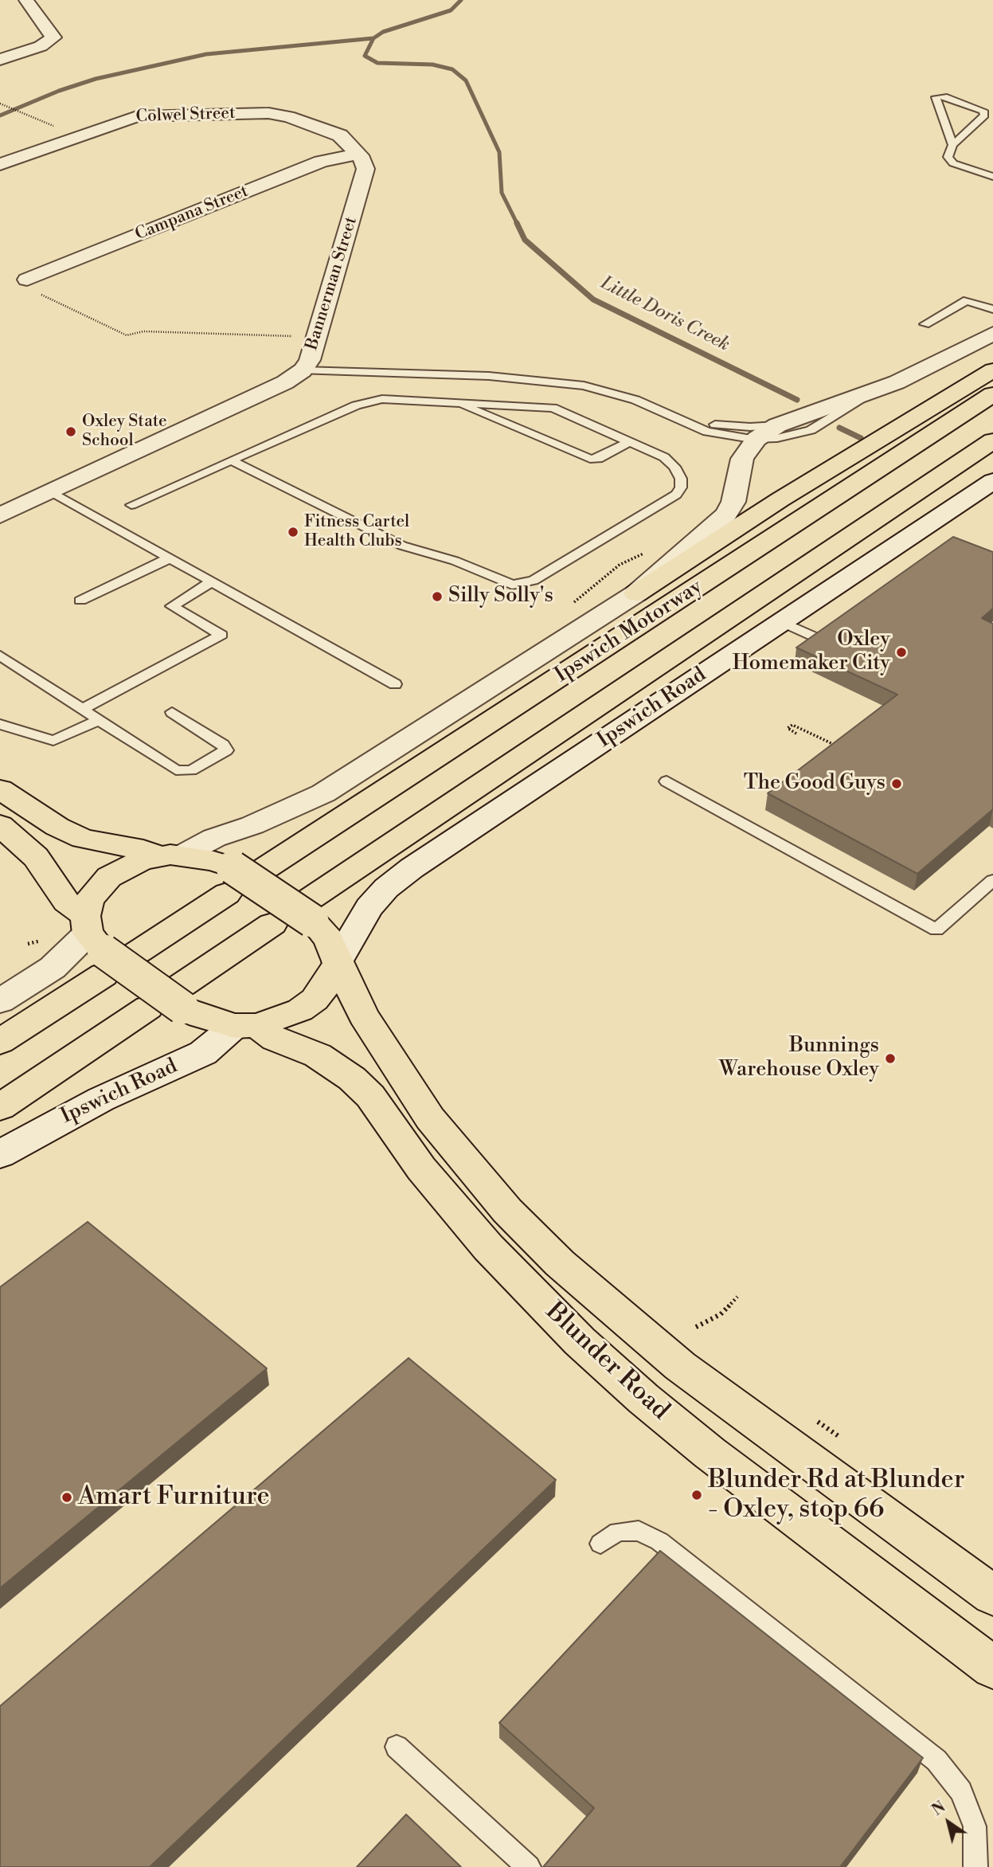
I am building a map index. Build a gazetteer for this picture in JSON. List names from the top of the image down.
{
  "streets": {
    "main road": ["Ipswich Motorway", "Blunder Road"],
    "street": [
      "Colwel Street",
      "Campana Street",
      "Bannerman Street",
      "Ipswich Road"
    ]
  },
  "crossings": [
    ["Colwel Street", "Campana Street"],
    ["Colwel Street", "Bannerman Street"],
    ["Campana Street", "Bannerman Street"],
    ["Ipswich Motorway", "Blunder Road"],
    ["Ipswich Road", "Blunder Road"]
  ],
  "water": ["Little Doris Creek"],
  "places": [
    "Oxley State School",
    "Fitness Cartel Health Clubs",
    "Silly Solly's",
    "Oxley Homemaker City",
    "The Good Guys",
    "Bunnings Warehouse Oxley",
    "Blunder Rd at Blunder - Oxley, stop 66",
    "Amart Furniture"
  ],
  "north": "top left"
}
